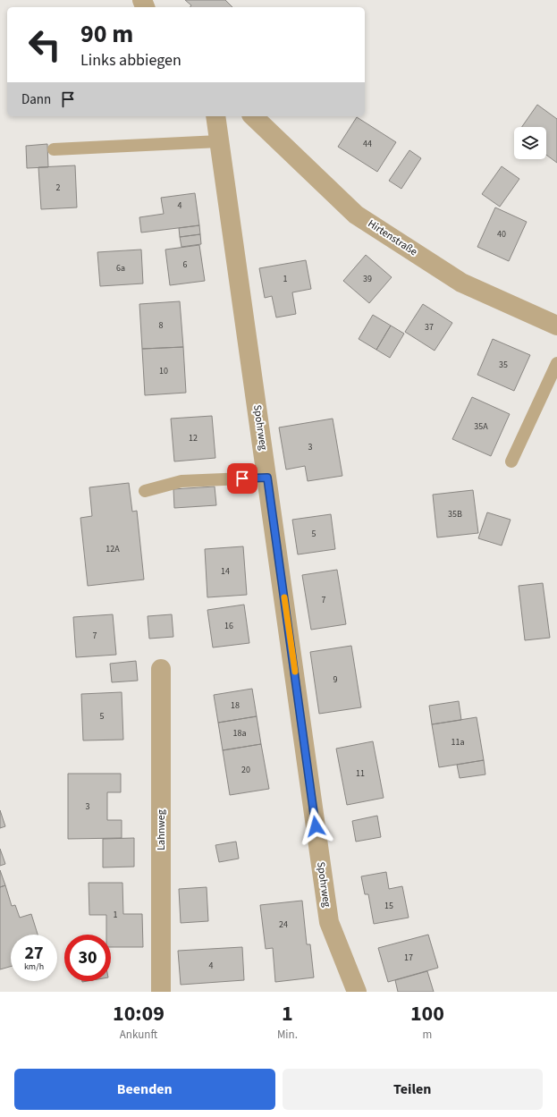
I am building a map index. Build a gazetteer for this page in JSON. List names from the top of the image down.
{
  "streets": {
    "street": ["Hirtenstraße", "Spohrweg", "Lahnweg"]
  },
  "house_numbers": [
    "44",
    "2",
    "4",
    "40",
    "6",
    "6a",
    "1",
    "39",
    "8",
    "37",
    "35",
    "10",
    "35A",
    "12",
    "3",
    "35B",
    "5",
    "12A",
    "14",
    "7",
    "16",
    "7",
    "9",
    "18",
    "5",
    "18a",
    "11a",
    "20",
    "11",
    "3",
    "15",
    "1",
    "24",
    "17",
    "4"
  ],
  "page": {
    "turn": ["90 m", "Links abbiegen"],
    "then": "Dann",
    "speed": "27 km/h",
    "limit": "30",
    "eta": [
      "10:09",
      "Ankunft",
      "1",
      "Min.",
      "100",
      "m"
    ],
    "buttons": ["Beenden", "Teilen"]
  }
}
